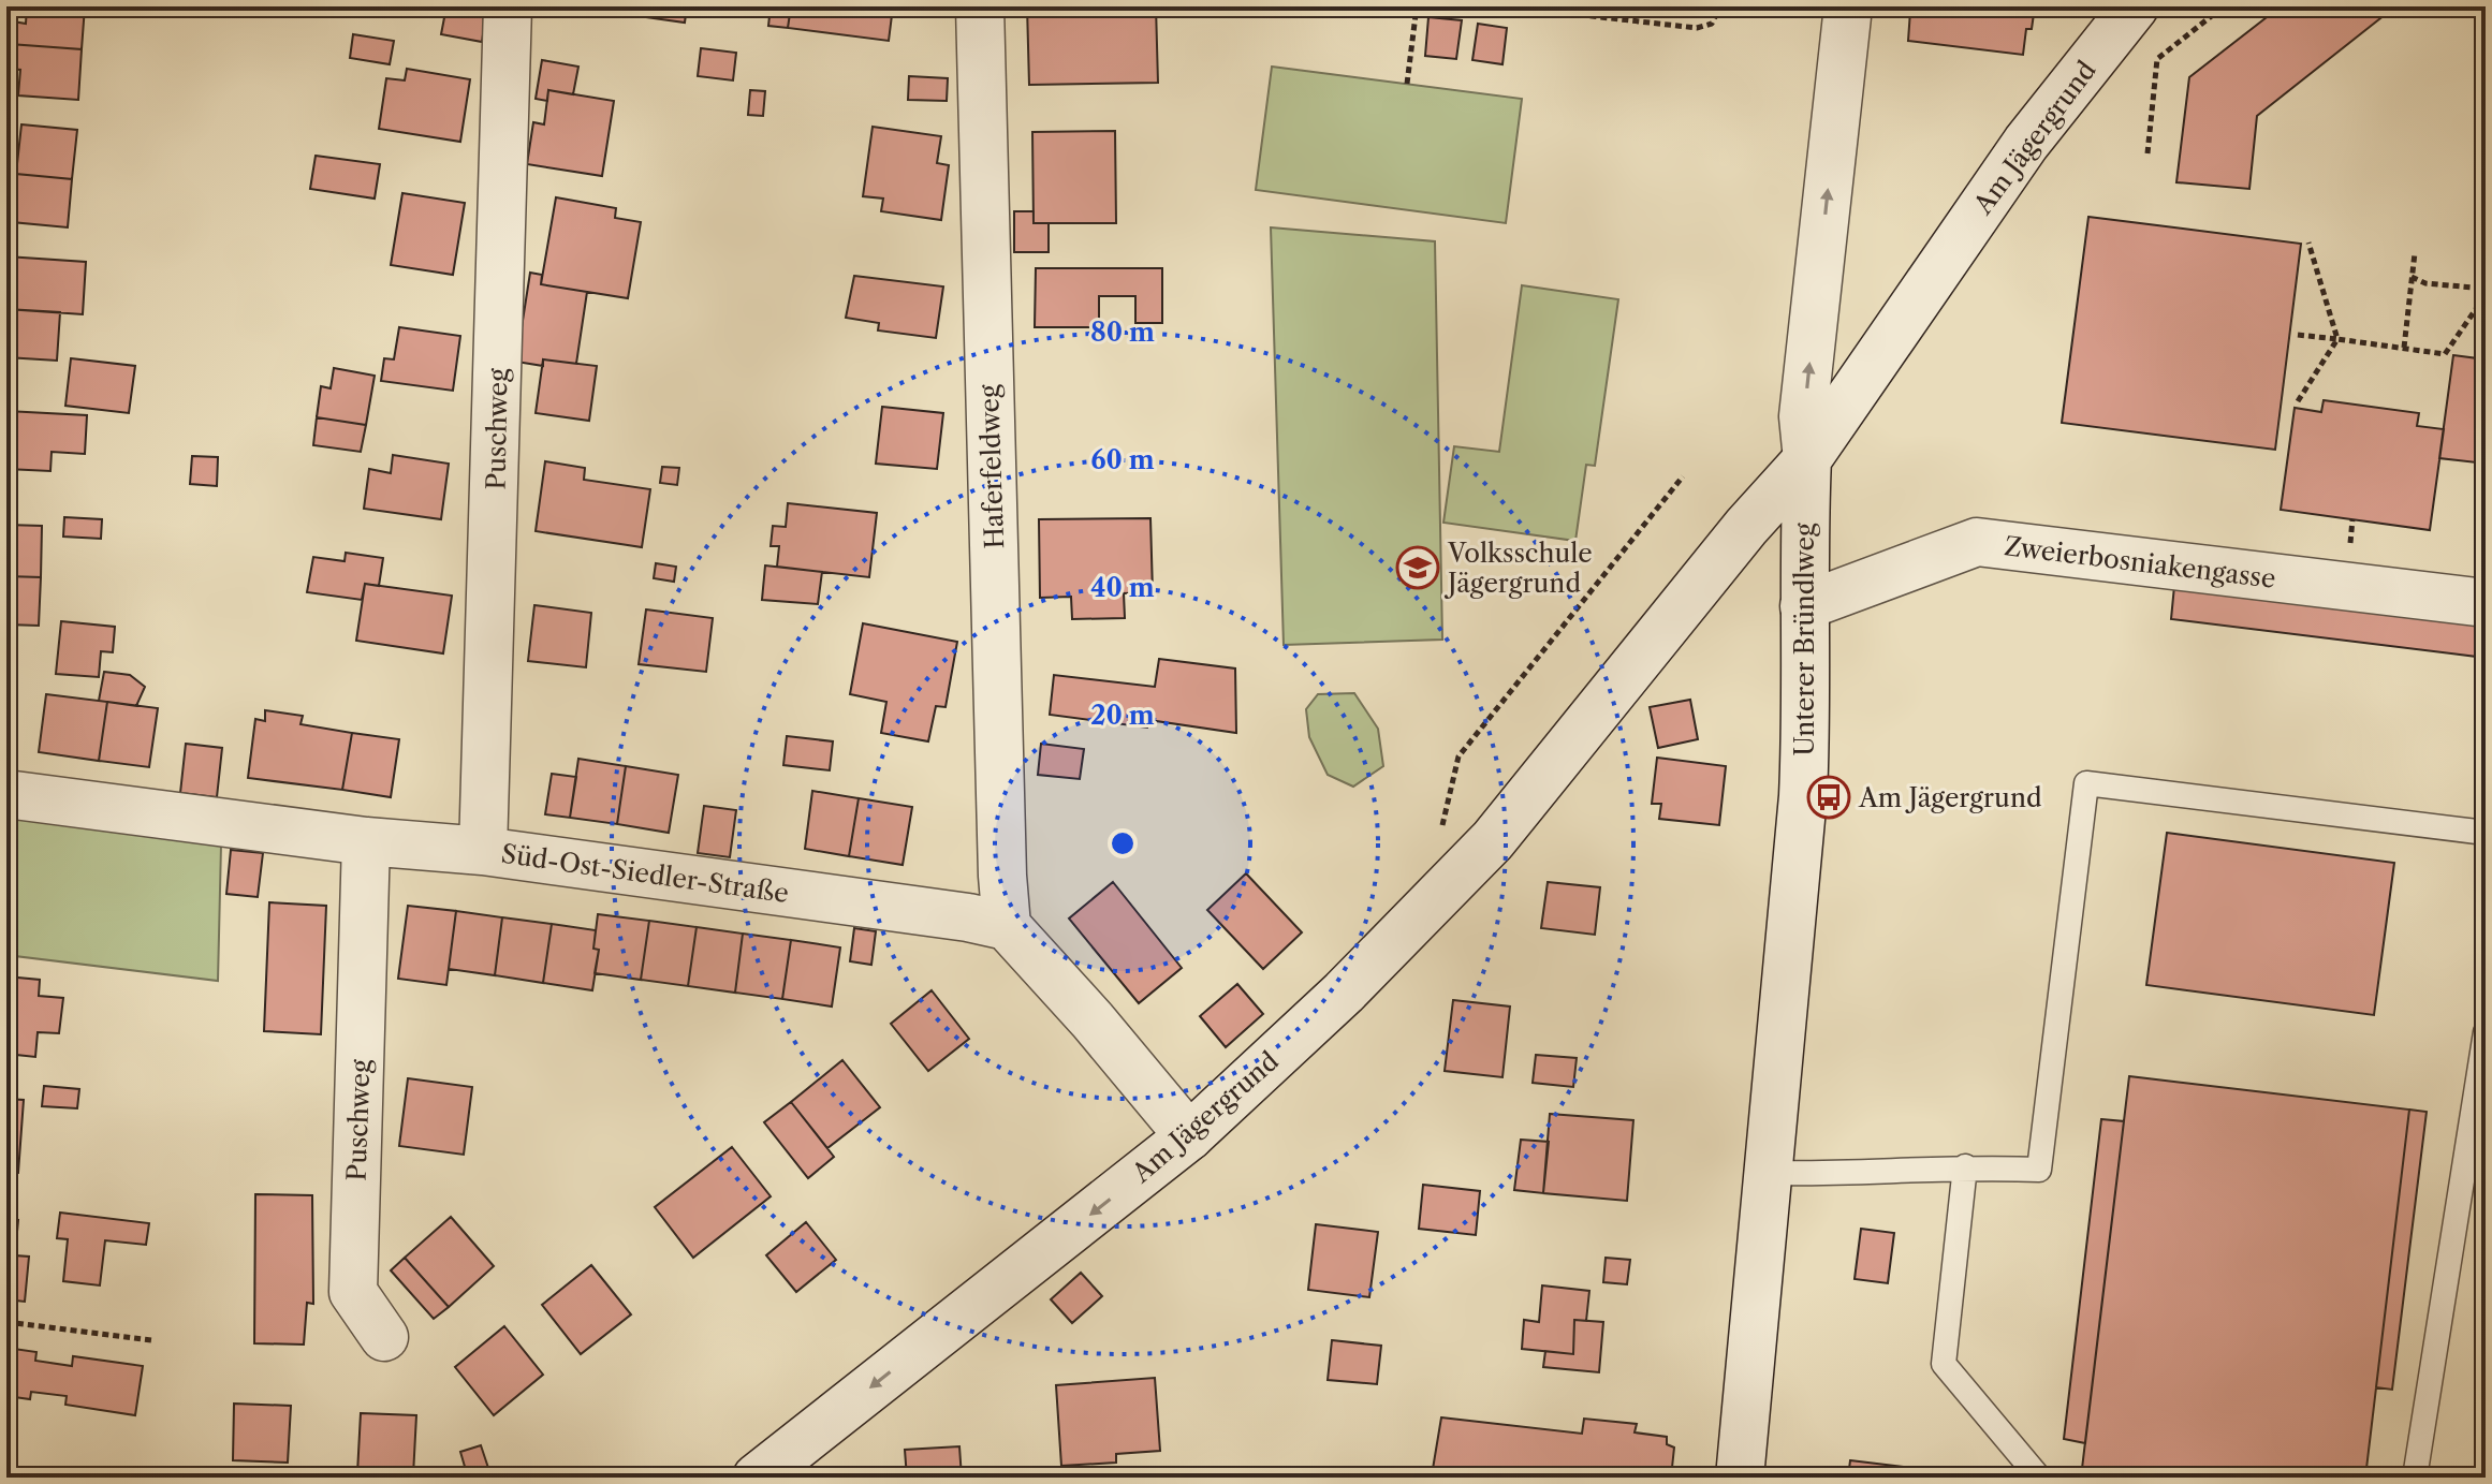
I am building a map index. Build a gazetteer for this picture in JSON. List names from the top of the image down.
{
  "streets": {
    "street": [
      "Am Jägergrund",
      "Puschweg",
      "Haferfeldweg",
      "Zweierbosniakengasse",
      "Unterer Bründlweg",
      "Süd-Ost-Siedler-Straße"
    ]
  },
  "crossings": [
    ["Am Jägergrund", "Unterer Bründlweg"],
    ["Puschweg", "Süd-Ost-Siedler-Straße"],
    ["Haferfeldweg", "Süd-Ost-Siedler-Straße"],
    ["Zweierbosniakengasse", "Unterer Bründlweg"]
  ],
  "places": {
    "school or university": ["Volksschule Jägergrund"],
    "bus stop": ["Am Jägergrund"]
  },
  "rings": [
    "80 m",
    "60 m",
    "40 m",
    "20 m"
  ]
}
